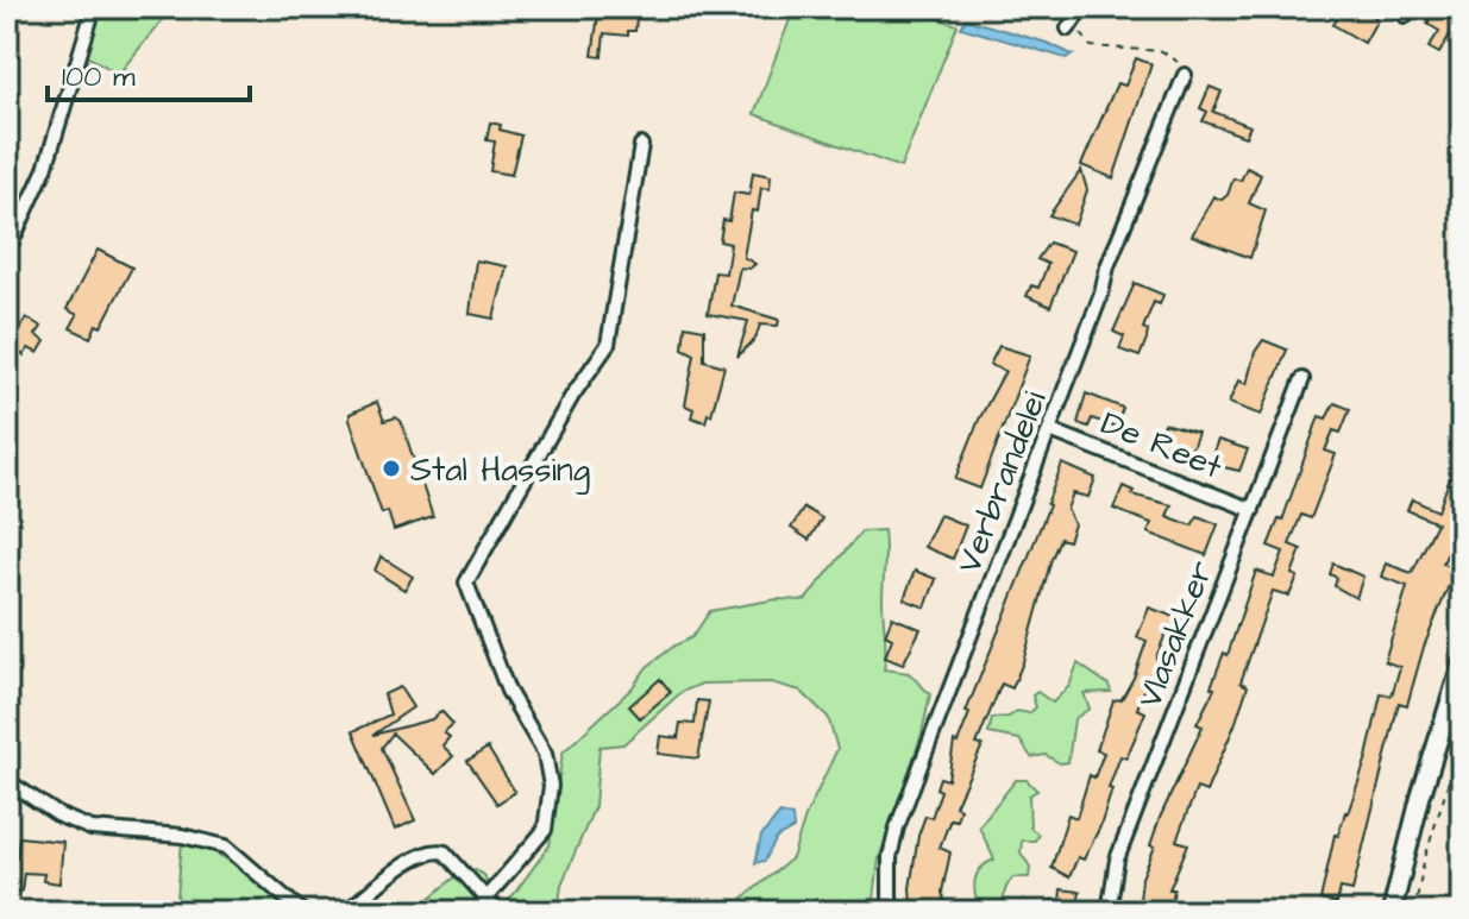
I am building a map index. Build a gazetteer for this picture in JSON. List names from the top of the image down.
{
  "streets": {
    "street": ["De Reet", "Verbrandelei", "Vlasakker"]
  },
  "crossings": [
    ["De Reet", "Verbrandelei"],
    ["De Reet", "Vlasakker"]
  ],
  "places": ["Stal Hassing"],
  "scale_bar": "100 m"
}
